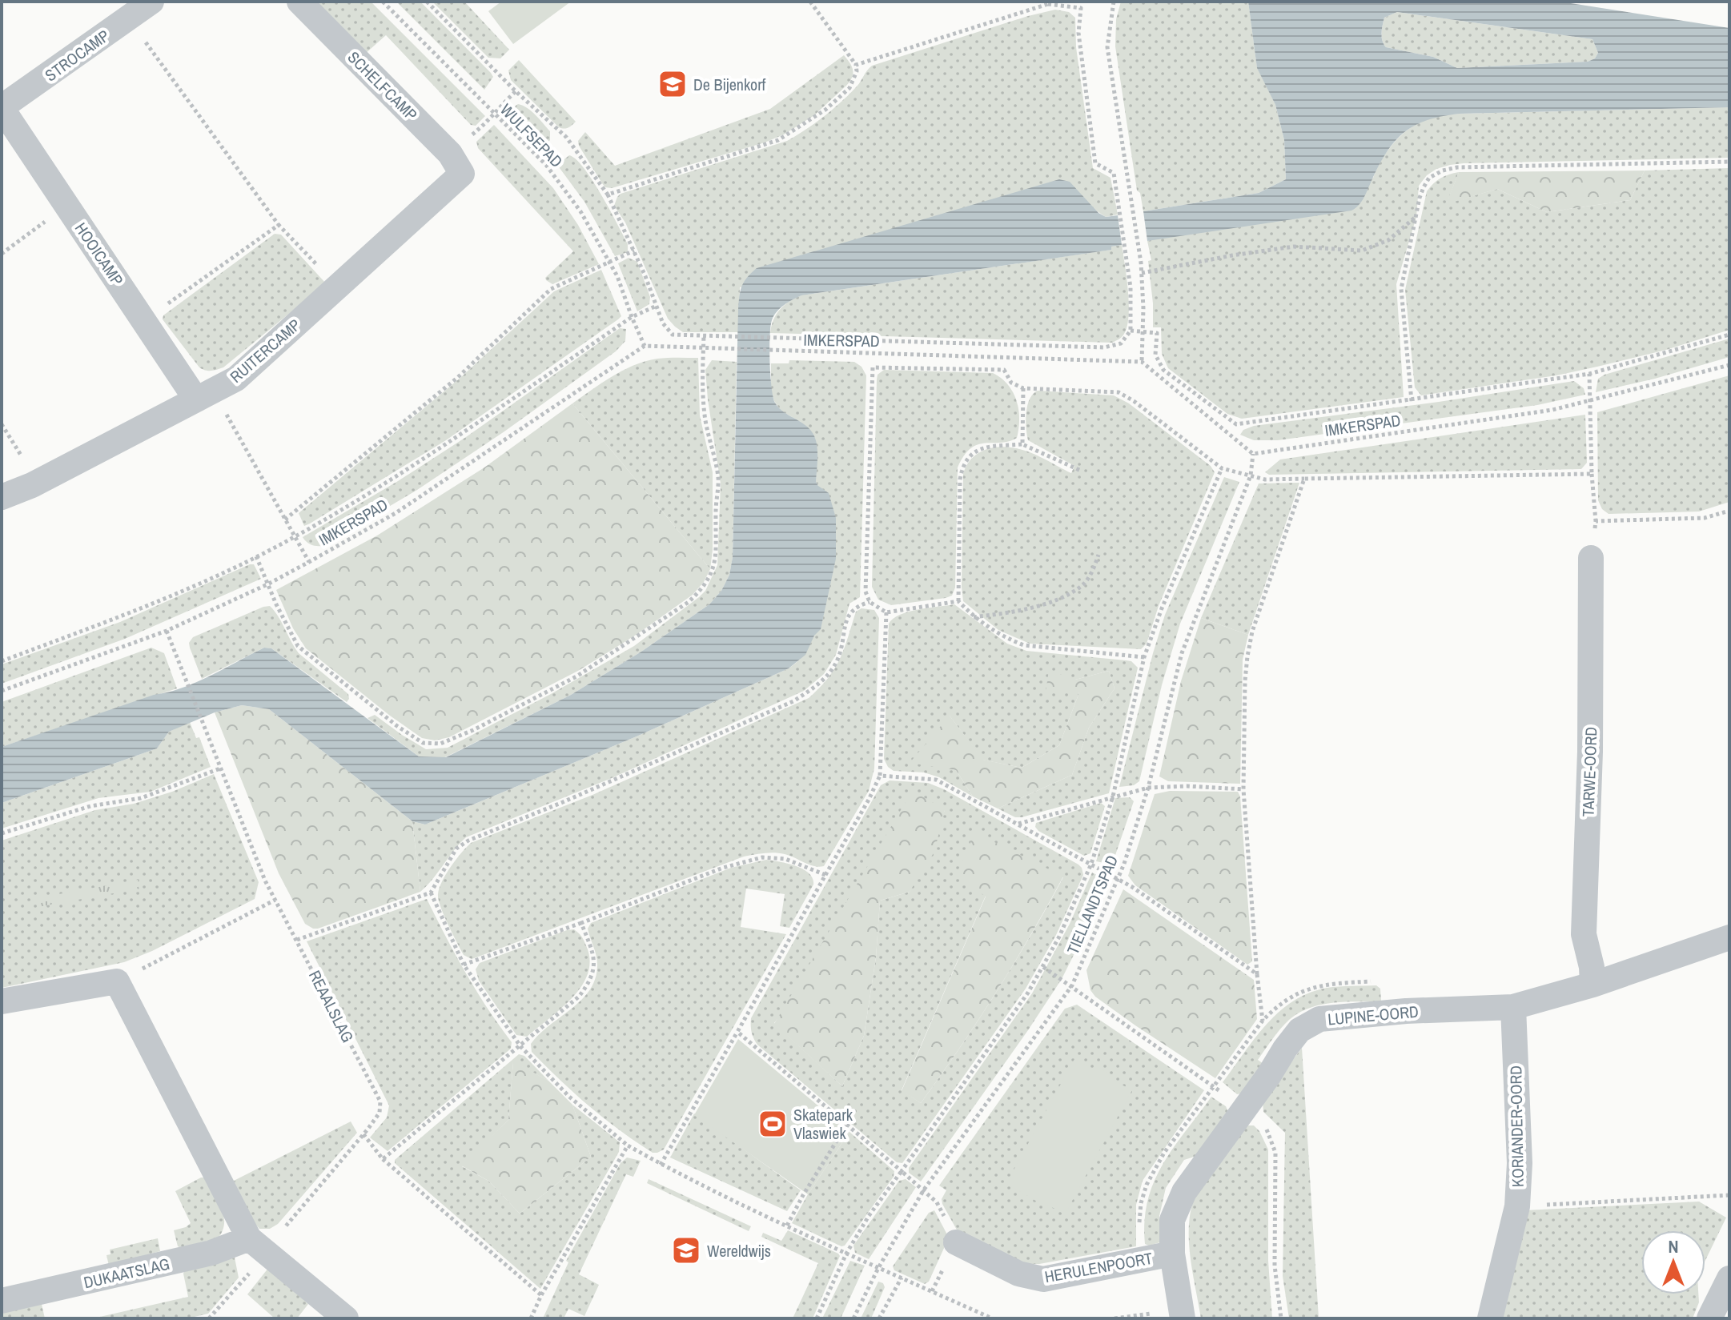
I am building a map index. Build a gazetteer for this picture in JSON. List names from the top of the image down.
{
  "streets": {
    "street": [
      "STROCAMP",
      "SCHELFCAMP",
      "HOOICAMP",
      "RUITERCAMP",
      "TARWE-OORD",
      "LUPINE-OORD",
      "KORIANDER-OORD",
      "HERULENPOORT",
      "DUKAATSLAG"
    ],
    "path": [
      "WULFSEPAD",
      "IMKERSPAD",
      "TIELLANDTSPAD",
      "REAALSLAG"
    ]
  },
  "crossings": [
    ["STROCAMP", "HOOICAMP"],
    ["SCHELFCAMP", "RUITERCAMP"],
    ["WULFSEPAD", "IMKERSPAD"],
    ["HOOICAMP", "RUITERCAMP"],
    ["IMKERSPAD", "TIELLANDTSPAD"],
    ["IMKERSPAD", "REAALSLAG"],
    ["TARWE-OORD", "LUPINE-OORD"],
    ["REAALSLAG", "DUKAATSLAG"],
    ["LUPINE-OORD", "KORIANDER-OORD"],
    ["LUPINE-OORD", "HERULENPOORT"]
  ],
  "places": {
    "school or university": ["De Bijenkorf", "Wereldwijs"],
    "sports": ["Skatepark Vlaswiek"]
  },
  "north": "top"
}
